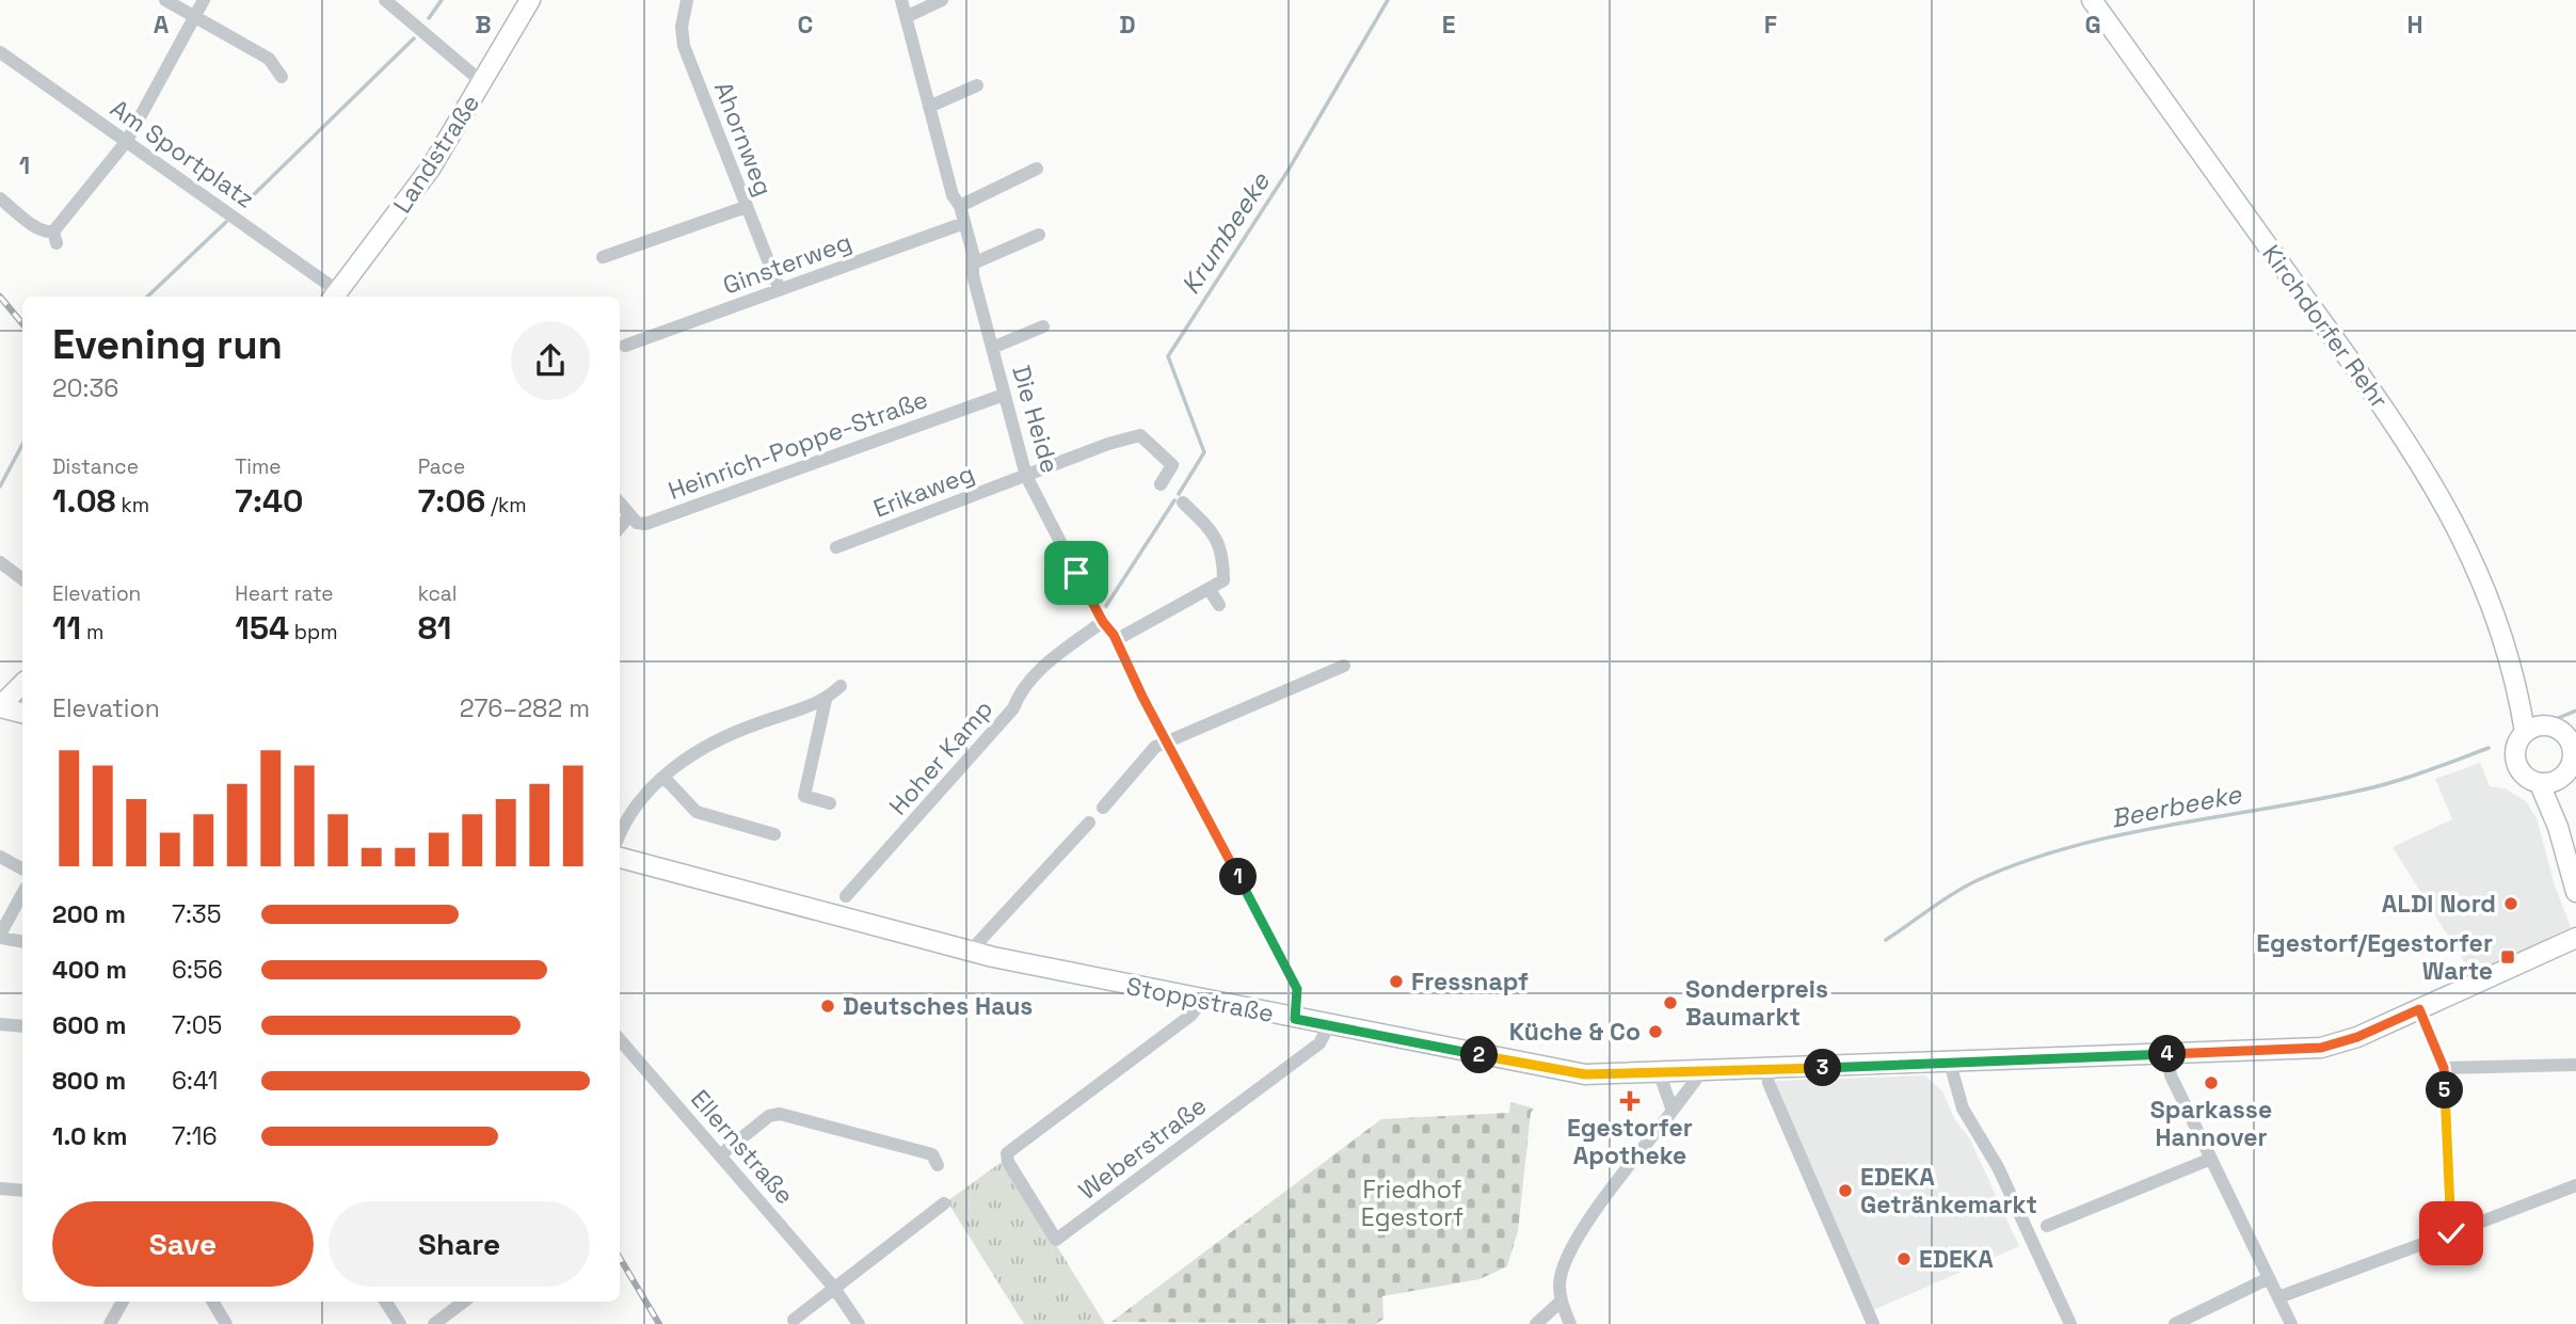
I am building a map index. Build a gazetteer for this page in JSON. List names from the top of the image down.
{
  "streets": {
    "main road": ["Landstraße", "Kirchdorfer Rehr", "Stoppstraße"],
    "street": [
      "Ahornweg",
      "Am Sportplatz",
      "Ginsterweg",
      "Die Heide",
      "Heinrich-Poppe-Straße",
      "Erikaweg",
      "Hoher Kamp",
      "Ellernstraße",
      "Weberstraße"
    ]
  },
  "crossings": [
    ["Ahornweg", "Ginsterweg"],
    ["Am Sportplatz", "Landstraße"],
    ["Ginsterweg", "Die Heide"],
    ["Die Heide", "Heinrich-Poppe-Straße"],
    ["Die Heide", "Erikaweg"],
    ["Die Heide", "Hoher Kamp"],
    ["Die Heide", "Stoppstraße"],
    ["Stoppstraße", "Weberstraße"]
  ],
  "water": ["Krumbeeke", "Beerbeeke"],
  "parks": ["Friedhof Egestorf"],
  "places": {
    "other": [
      "ALDI Nord",
      "Fressnapf",
      "Sonderpreis Baumarkt",
      "Deutsches Haus",
      "Küche & Co",
      "Sparkasse Hannover",
      "EDEKA Getränkemarkt",
      "EDEKA"
    ],
    "transit": ["Egestorf/Egestorfer Warte"],
    "health": ["Egestorfer Apotheke"]
  },
  "page": {
    "heading": ["Evening run", "20:36"],
    "stats": [
      ["Distance", "1.08 km"],
      ["Time", "7:40"],
      ["Pace", "7:06 /km"],
      ["Elevation", "11 m"],
      ["Heart rate", "154 bpm"],
      ["kcal", "81"]
    ],
    "chart": ["Elevation", "276–282 m"],
    "pins": [
      "1",
      "4",
      "2",
      "3",
      "5"
    ],
    "list": [
      {
        "name": "200 m",
        "note": "7:35"
      },
      {
        "name": "400 m",
        "note": "6:56"
      },
      {
        "name": "600 m",
        "note": "7:05"
      },
      {
        "name": "800 m",
        "note": "6:41"
      },
      {
        "name": "1.0 km",
        "note": "7:16"
      }
    ],
    "buttons": ["Save", "Share"]
  },
  "grid": {
    "columns": [
      "A",
      "B",
      "C",
      "D",
      "E",
      "F",
      "G",
      "H"
    ],
    "rows": ["1"]
  }
}
